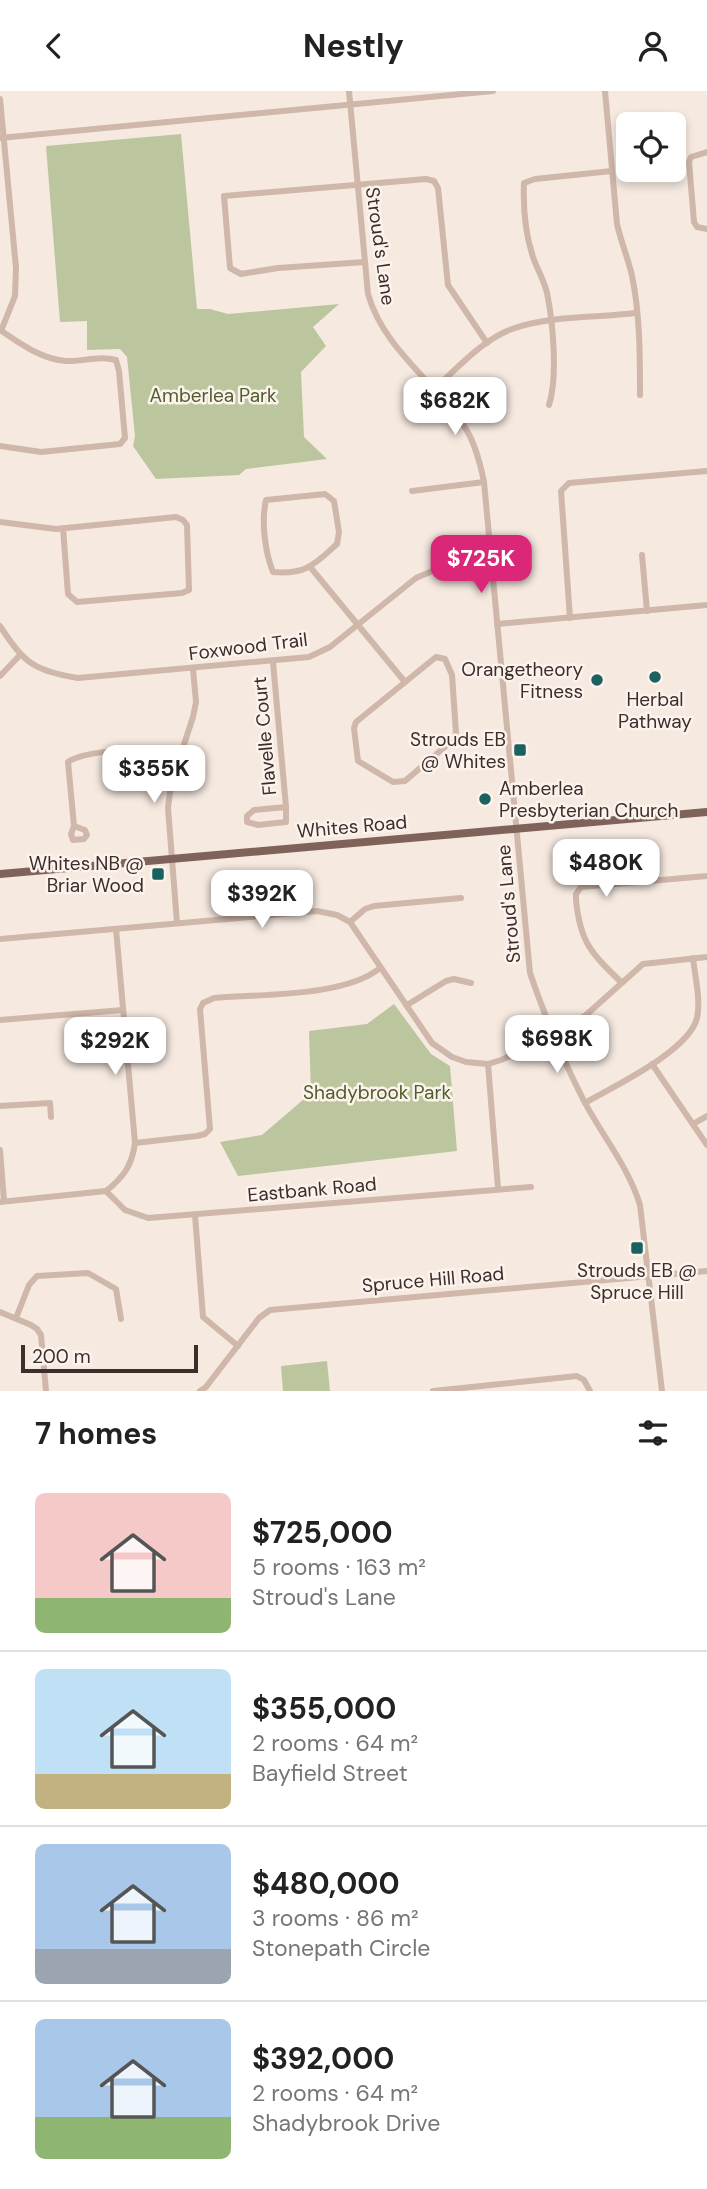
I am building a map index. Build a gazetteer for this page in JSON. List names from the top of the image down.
{
  "streets": {
    "main road": ["Whites Road"],
    "street": [
      "Stroud's Lane",
      "Foxwood Trail",
      "Flavelle Court",
      "Eastbank Road",
      "Spruce Hill Road"
    ]
  },
  "crossings": [
    ["Stroud's Lane", "Foxwood Trail"],
    ["Stroud's Lane", "Whites Road"],
    ["Stroud's Lane", "Spruce Hill Road"],
    ["Foxwood Trail", "Flavelle Court"]
  ],
  "parks": ["Amberlea Park", "Shadybrook Park"],
  "places": {
    "other": ["Herbal Pathway", "Orangetheory Fitness", "Amberlea Presbyterian Church"],
    "transit": ["Strouds EB @ Whites", "Whites NB @ Briar Wood", "Strouds EB @ Spruce Hill"]
  },
  "scale_bar": "200 m",
  "page": {
    "header": "Nestly",
    "price": [
      "$682K",
      "$725K",
      "$355K",
      "$480K",
      "$392K",
      "$698K",
      "$292K"
    ],
    "scale": "200 m",
    "heading": "7 homes",
    "list": [
      {
        "name": "$725,000",
        "note": "5 rooms · 163 m² · Stroud's Lane"
      },
      {
        "name": "$355,000",
        "note": "2 rooms · 64 m² · Bayfield Street"
      },
      {
        "name": "$480,000",
        "note": "3 rooms · 86 m² · Stonepath Circle"
      },
      {
        "name": "$392,000",
        "note": "2 rooms · 64 m² · Shadybrook Drive"
      }
    ]
  }
}
